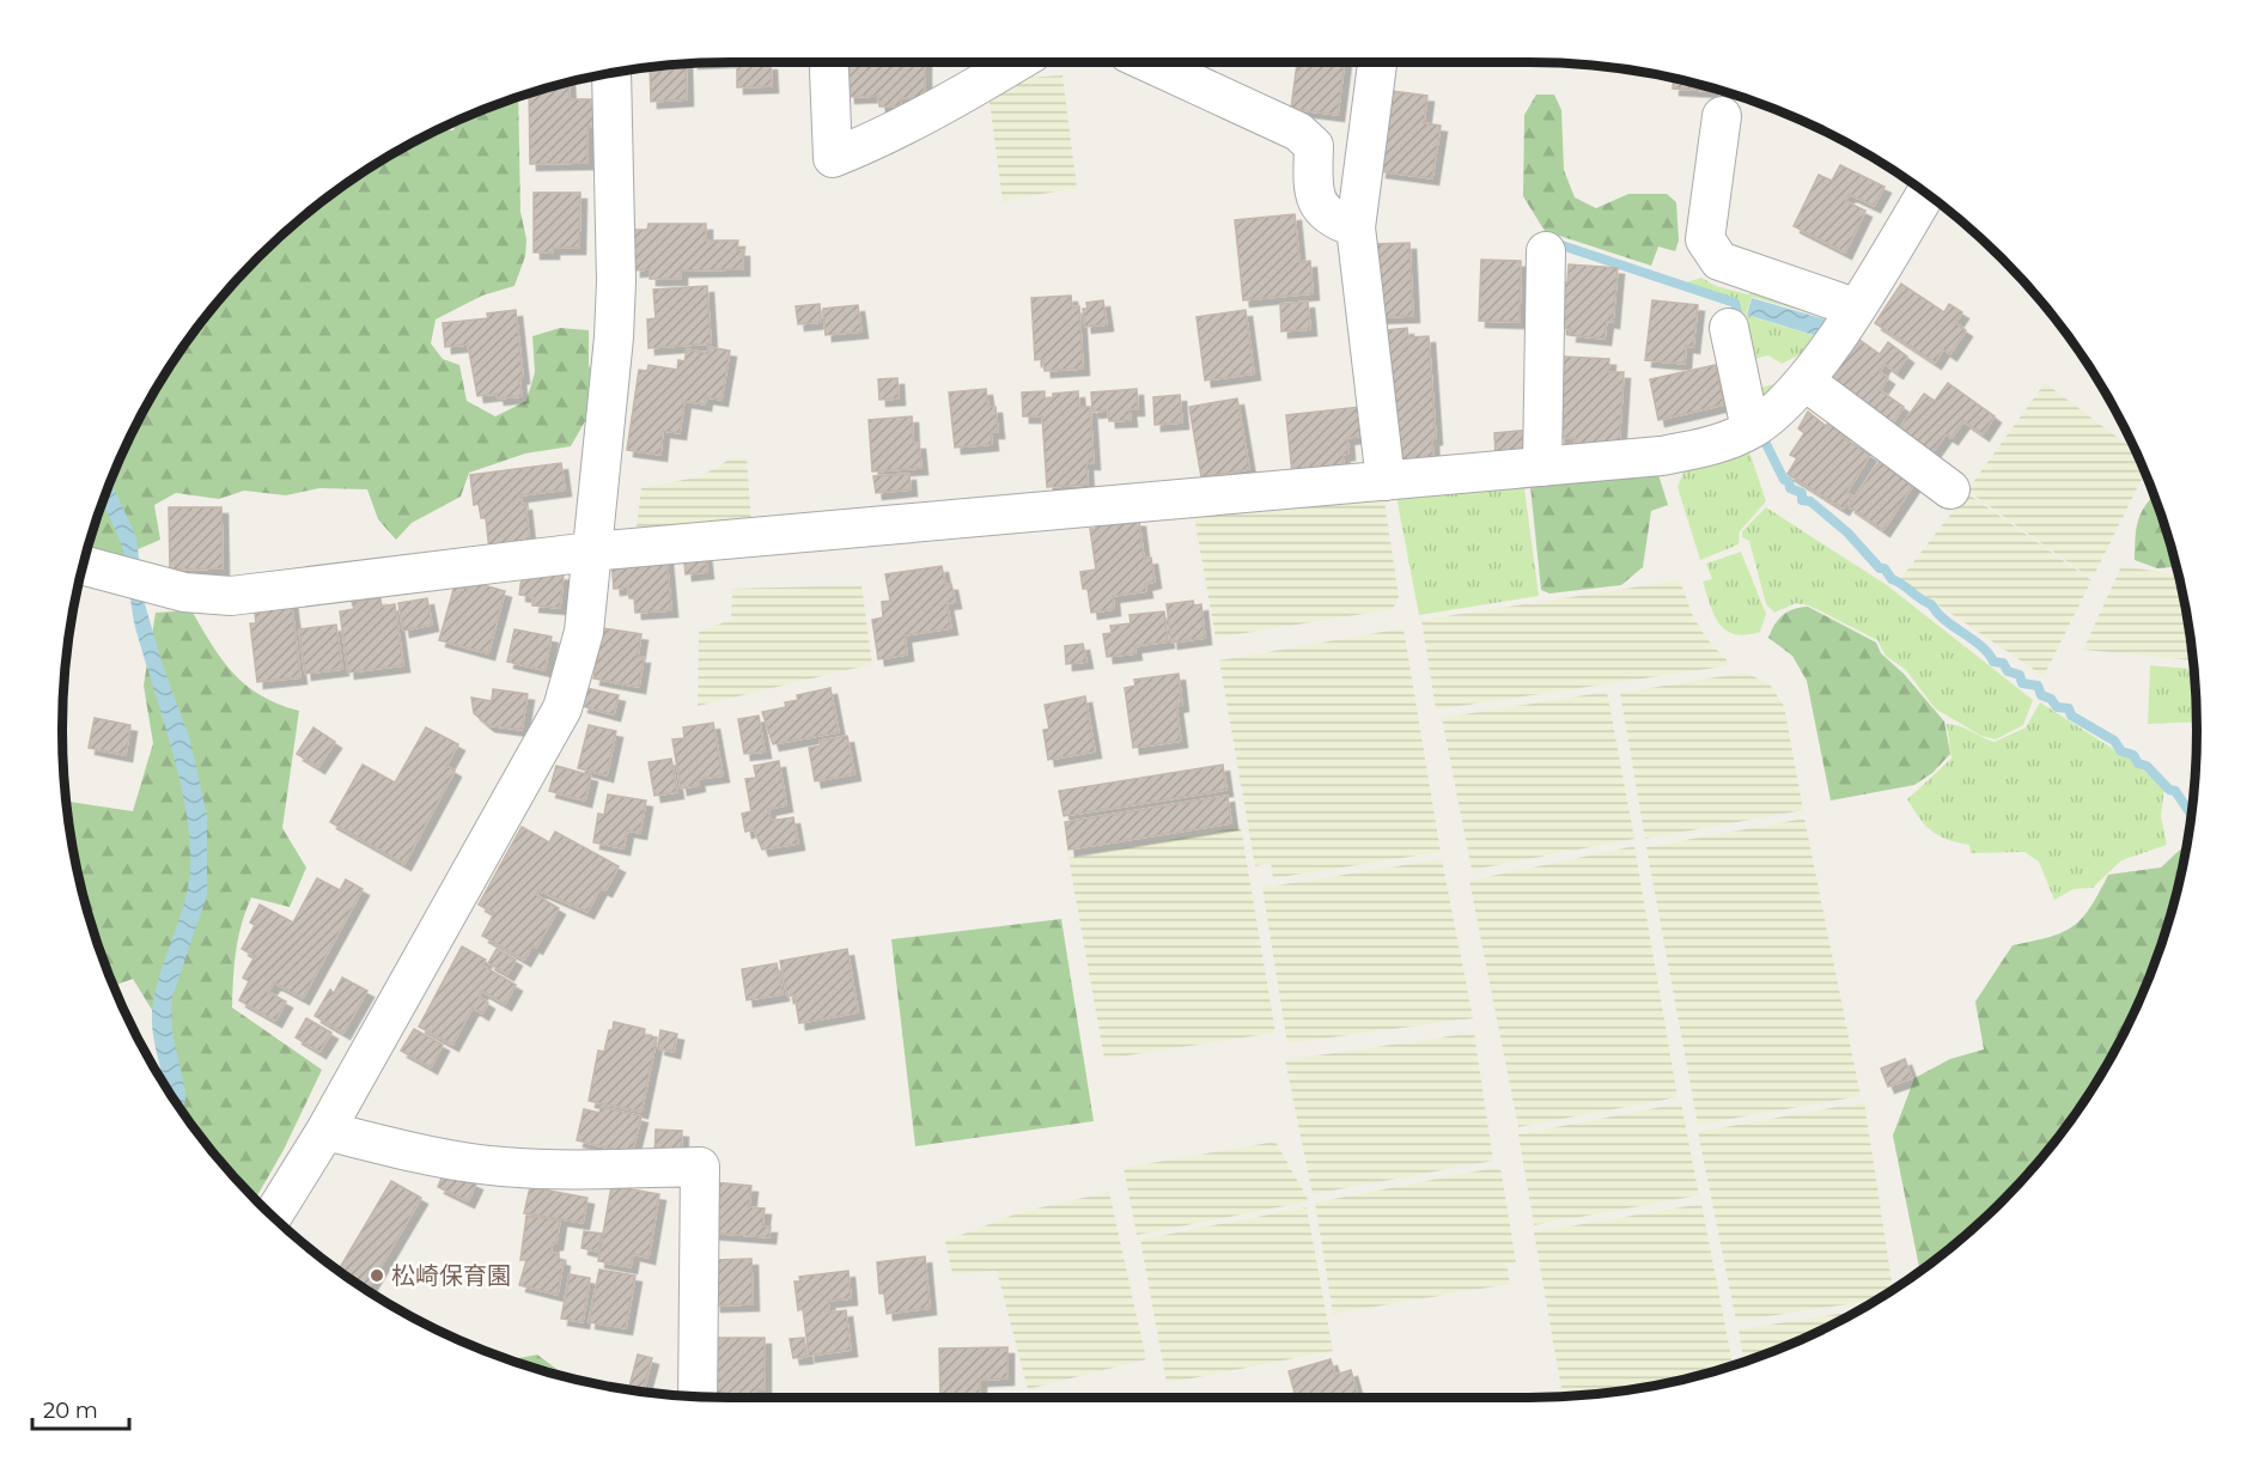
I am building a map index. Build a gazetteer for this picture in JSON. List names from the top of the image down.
{
  "places": ["松崎保育園"],
  "scale_bar": "20 m"
}
